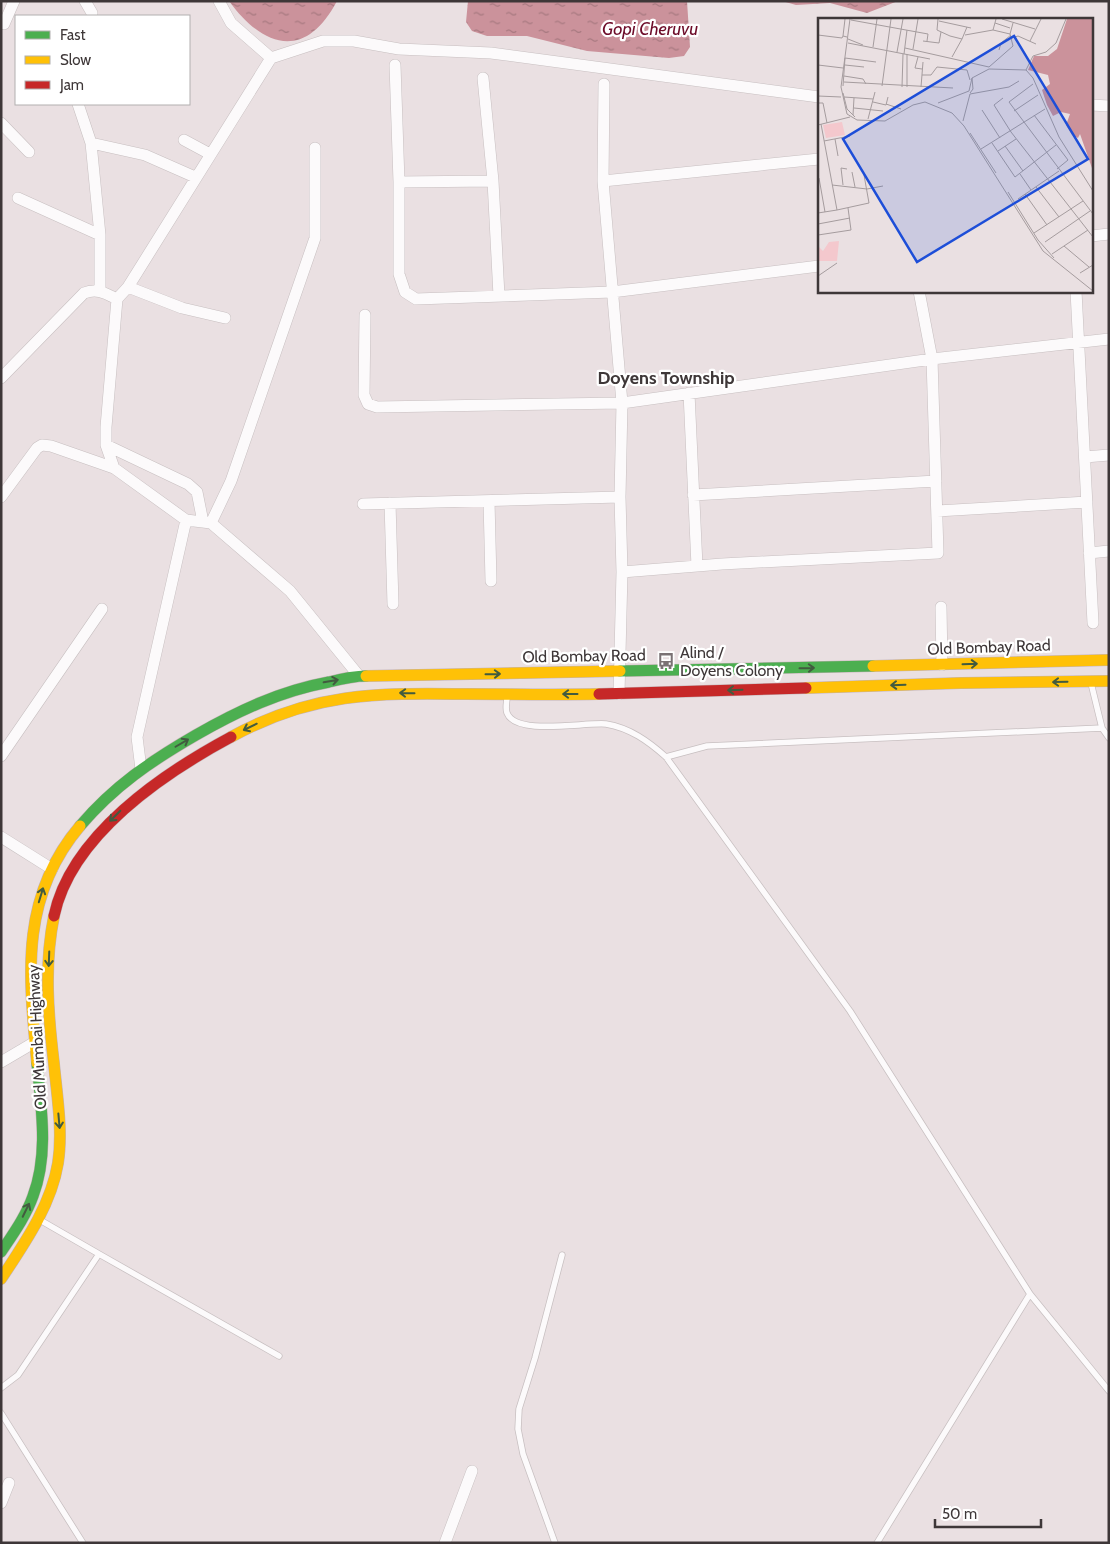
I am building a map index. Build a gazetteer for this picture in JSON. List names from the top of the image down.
{
  "streets": {
    "main road": ["Old Bombay Road", "Old Mumbai Highway"]
  },
  "crossings": [
    ["Old Bombay Road", "Old Mumbai Highway"]
  ],
  "districts": ["Doyens Township"],
  "water": ["Gopi Cheruvu"],
  "places": {
    "bus stop": ["Alind / Doyens Colony"]
  },
  "legend": ["Fast", "Slow", "Jam"],
  "scale_bar": "50 m"
}
